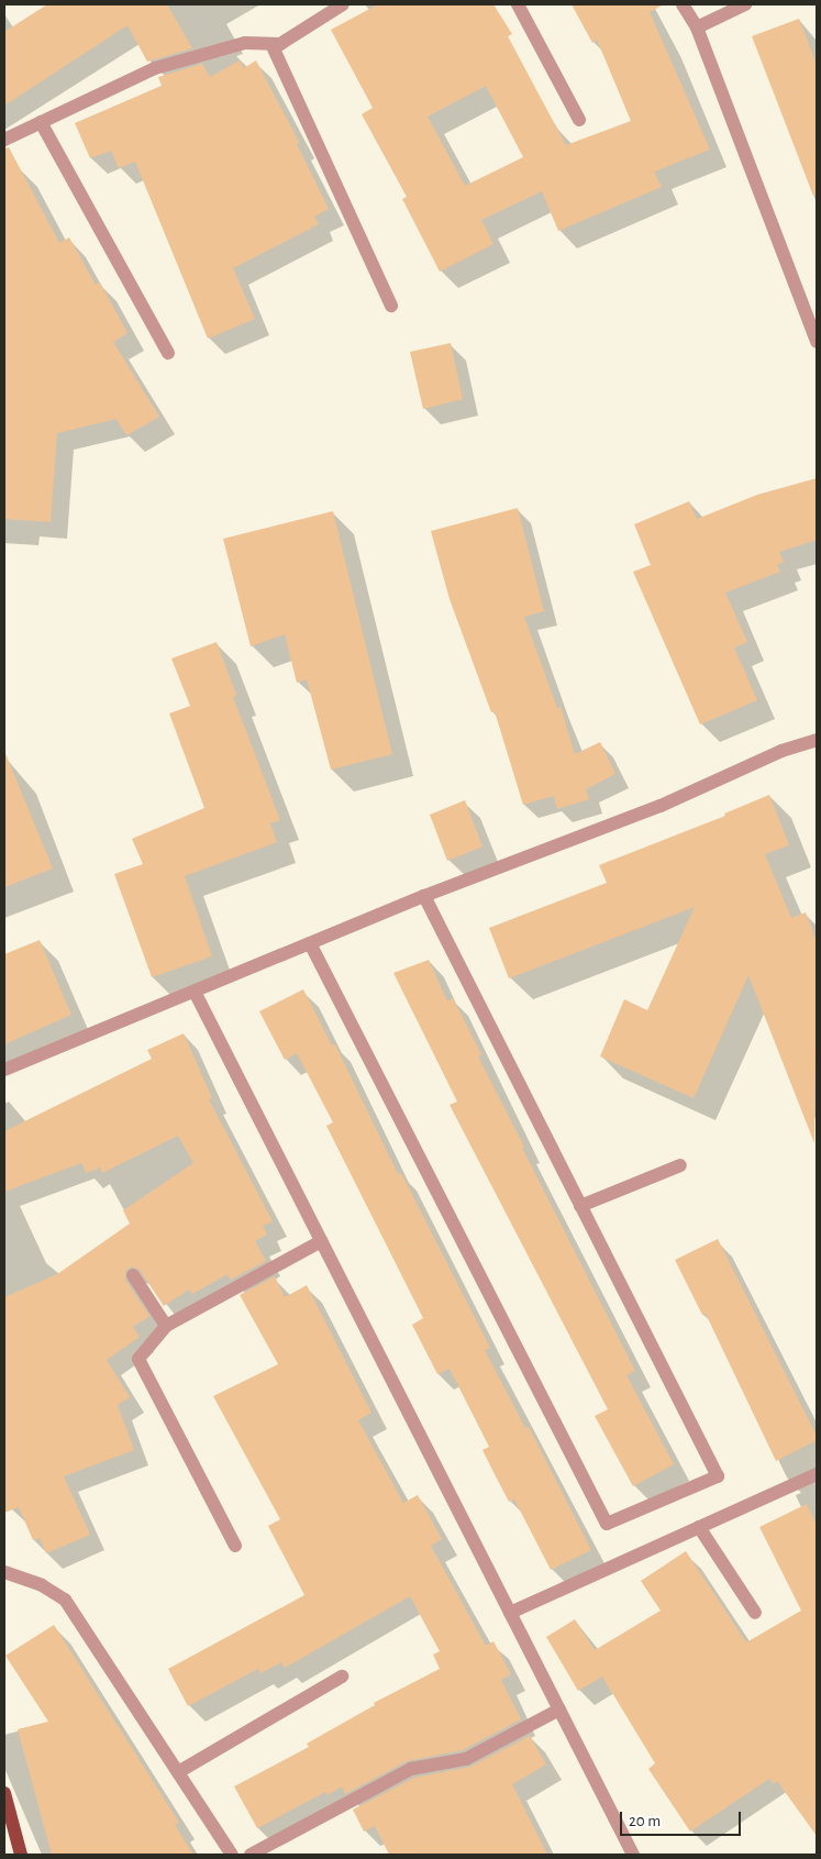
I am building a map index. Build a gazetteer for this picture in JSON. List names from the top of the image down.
{
  "scale_bar": "20 m"
}
